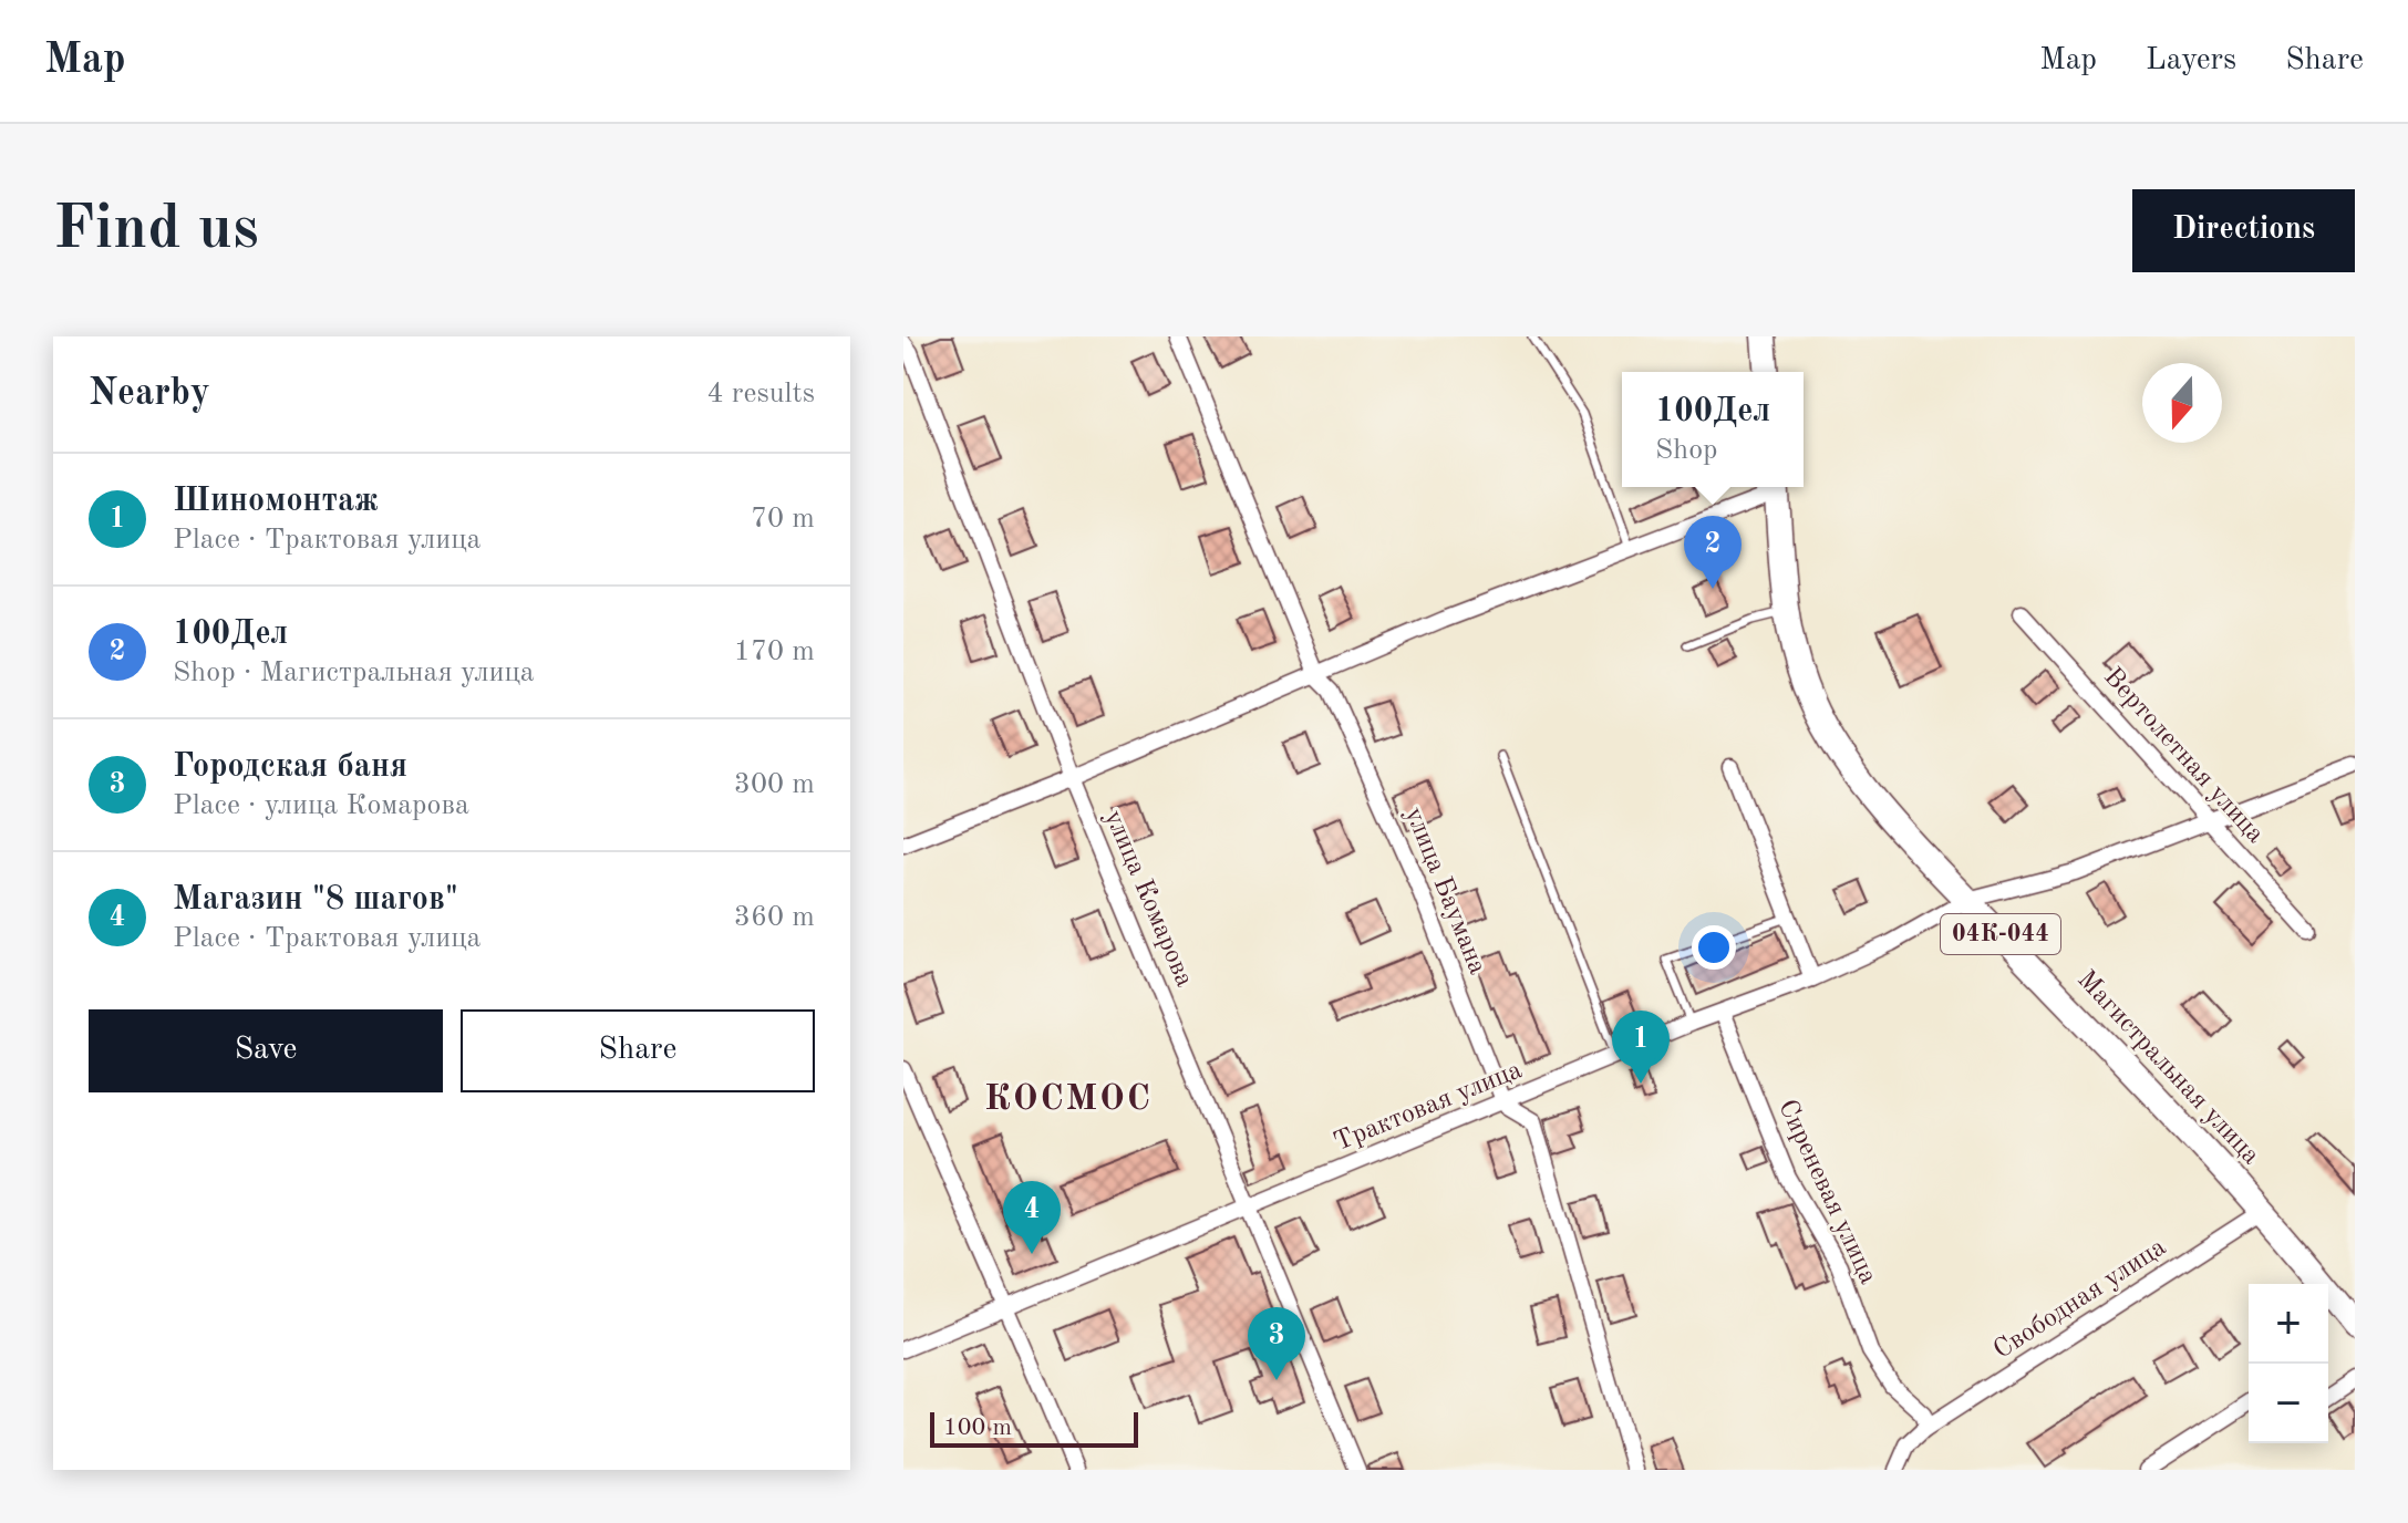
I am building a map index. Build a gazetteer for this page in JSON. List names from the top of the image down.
{
  "streets": {
    "main road": ["04К-044", "Магистральная улица"],
    "street": [
      "Вертолетная улица",
      "улица Баумана",
      "улица Комарова",
      "Трактовая улица",
      "Сиреневая улица",
      "Свободная улица"
    ]
  },
  "crossings": [
    ["Вертолетная улица", "Трактовая улица"],
    ["улица Баумана", "Трактовая улица"],
    ["улица Комарова", "Трактовая улица"],
    ["Магистральная улица", "Трактовая улица"],
    ["Магистральная улица", "Свободная улица"],
    ["Трактовая улица", "Сиреневая улица"],
    ["Сиреневая улица", "Свободная улица"]
  ],
  "districts": ["КОСМОС"],
  "scale_bar": "100 m",
  "north": "bottom",
  "page": {
    "header": "Map",
    "nav": ["Map", "Layers", "Share"],
    "buttons": [
      "Directions",
      ["Save", "Share"]
    ],
    "title": "Find us",
    "heading": ["Nearby", "4 results"],
    "popup": ["100Дел", "Shop"],
    "list": [
      {
        "mark": "1",
        "name": "Шиномонтаж",
        "note": "Place · Трактовая улица",
        "value": "70 m"
      },
      {
        "mark": "2",
        "name": "100Дел",
        "note": "Shop · Магистральная улица",
        "value": "170 m"
      },
      {
        "mark": "3",
        "name": "Городская баня",
        "note": "Place · улица Комарова",
        "value": "300 m"
      },
      {
        "mark": "4",
        "name": "Магазин \"8 шагов\"",
        "note": "Place · Трактовая улица",
        "value": "360 m"
      }
    ],
    "pins": [
      "2",
      "1",
      "4",
      "3"
    ],
    "map_buttons": ["+", "−"],
    "scale": "100 m"
  }
}
